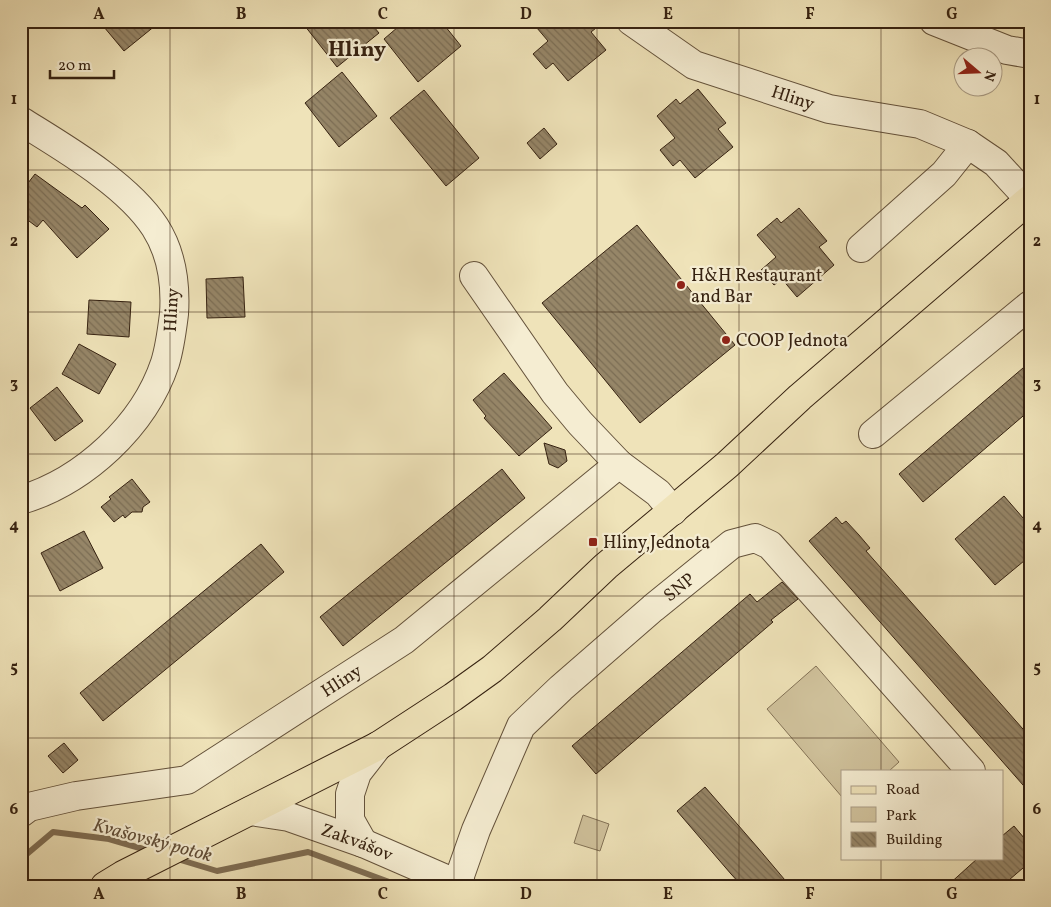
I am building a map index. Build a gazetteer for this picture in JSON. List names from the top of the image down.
{
  "streets": {
    "street": ["Hliny", "SNP", "Zakvášov"]
  },
  "crossings": [
    ["SNP", "Zakvášov"]
  ],
  "districts": ["Hliny"],
  "water": ["Kvašovský potok"],
  "places": {
    "other": ["H&H Restaurant and Bar", "COOP Jednota"],
    "transit": ["Hliny,Jednota"]
  },
  "legend": ["Road", "Park", "Building"],
  "scale_bar": "20 m",
  "north": "right",
  "grid": {
    "columns": [
      "A",
      "B",
      "C",
      "D",
      "E",
      "F",
      "G"
    ],
    "rows": [
      "1",
      "2",
      "3",
      "4",
      "5",
      "6"
    ]
  }
}
